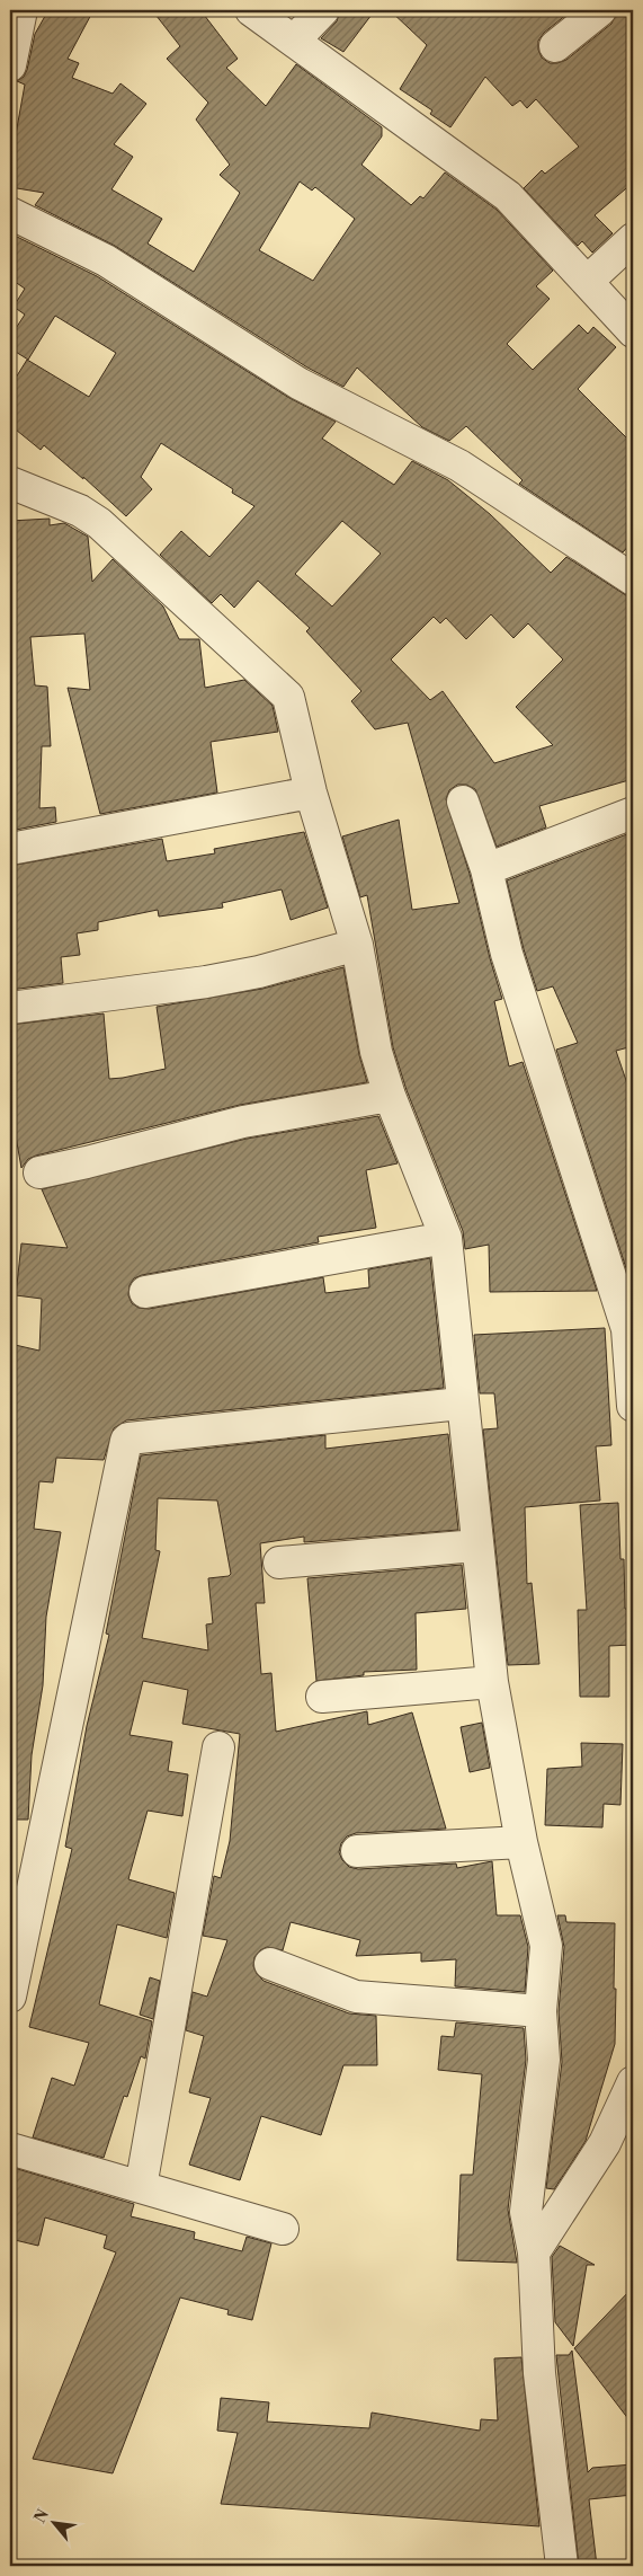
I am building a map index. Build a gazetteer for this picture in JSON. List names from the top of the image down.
{
  "north": "top left"
}
